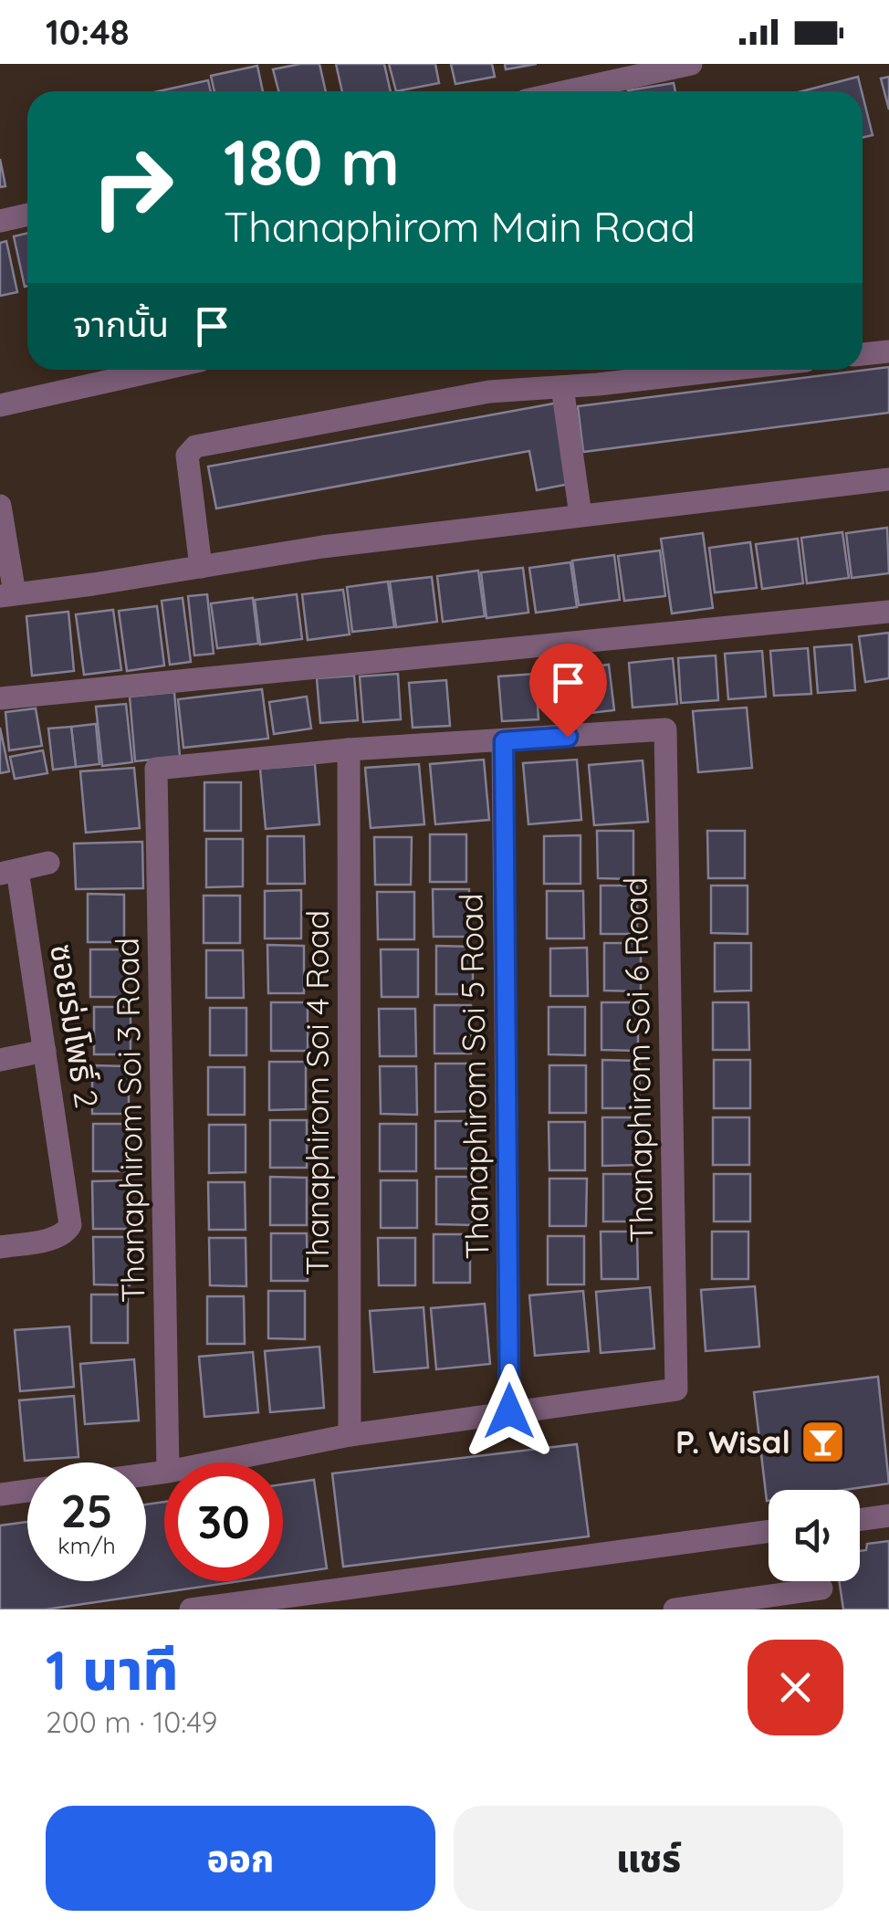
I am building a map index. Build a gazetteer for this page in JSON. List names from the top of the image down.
{
  "streets": {
    "street": [
      "ซอยร่มโพธิ์ 2",
      "Thanaphirom Soi 6 Road",
      "Thanaphirom Soi 5 Road",
      "Thanaphirom Soi 4 Road",
      "Thanaphirom Soi 3 Road"
    ]
  },
  "crossings": [
    ["Thanaphirom Soi 6 Road", "Thanaphirom Soi 5 Road"],
    ["Thanaphirom Soi 4 Road", "Thanaphirom Soi 3 Road"]
  ],
  "places": {
    "bar": ["P. Wisal"]
  },
  "page": {
    "status": "10:48",
    "turn": ["180 m", "Thanaphirom Main Road"],
    "then": "จากนั้น",
    "speed": "25 km/h",
    "limit": "30",
    "heading": ["1 นาที", "200 m · 10:49"],
    "buttons": ["ออก", "แชร์"]
  }
}
